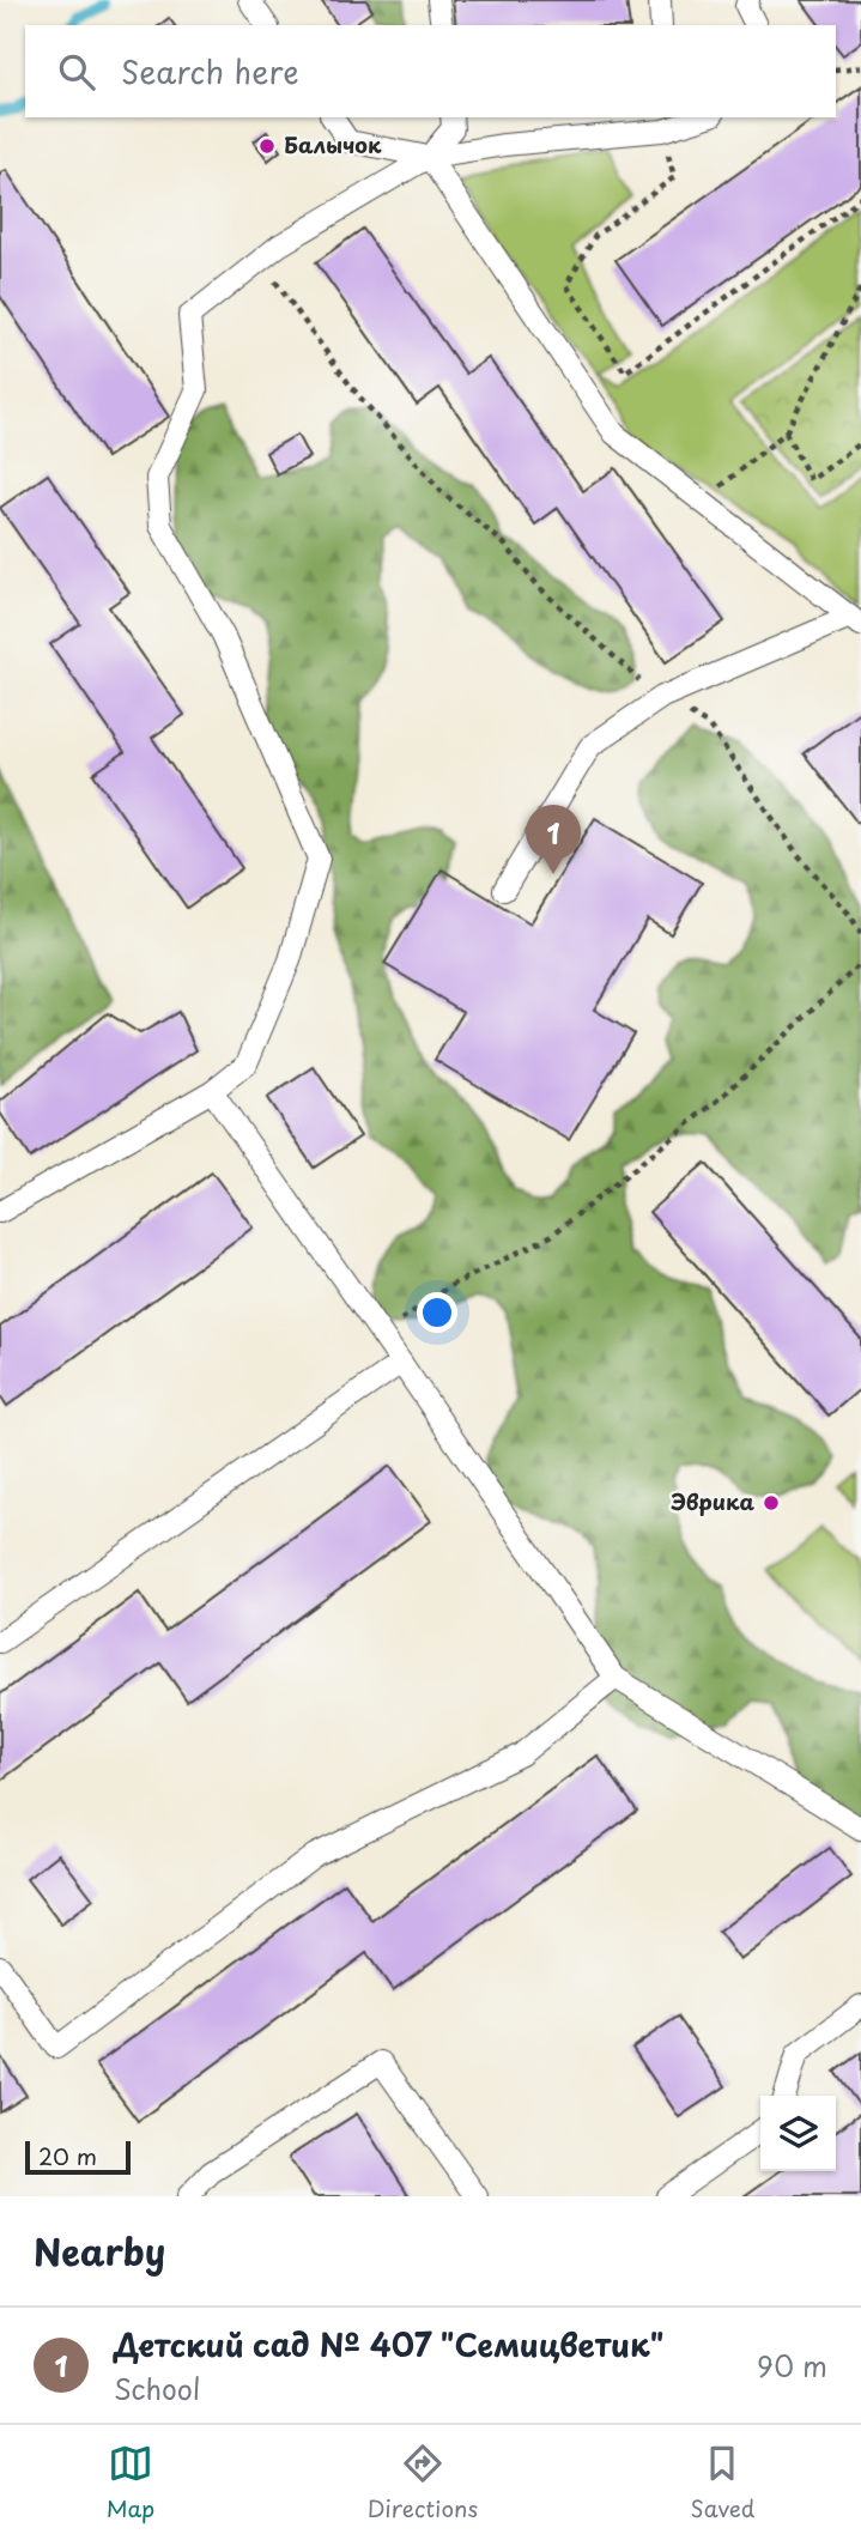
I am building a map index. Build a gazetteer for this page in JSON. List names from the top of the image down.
{
  "places": ["Балычок", "Эврика"],
  "scale_bar": "20 m",
  "page": {
    "search": "Search here",
    "pins": "1",
    "scale": "20 m",
    "heading": "Nearby",
    "list": [
      {
        "mark": "1",
        "name": "Детский сад № 407 \"Семицветик\"",
        "note": "School",
        "value": "90 m"
      }
    ],
    "nav": ["Map", "Directions", "Saved"]
  }
}
